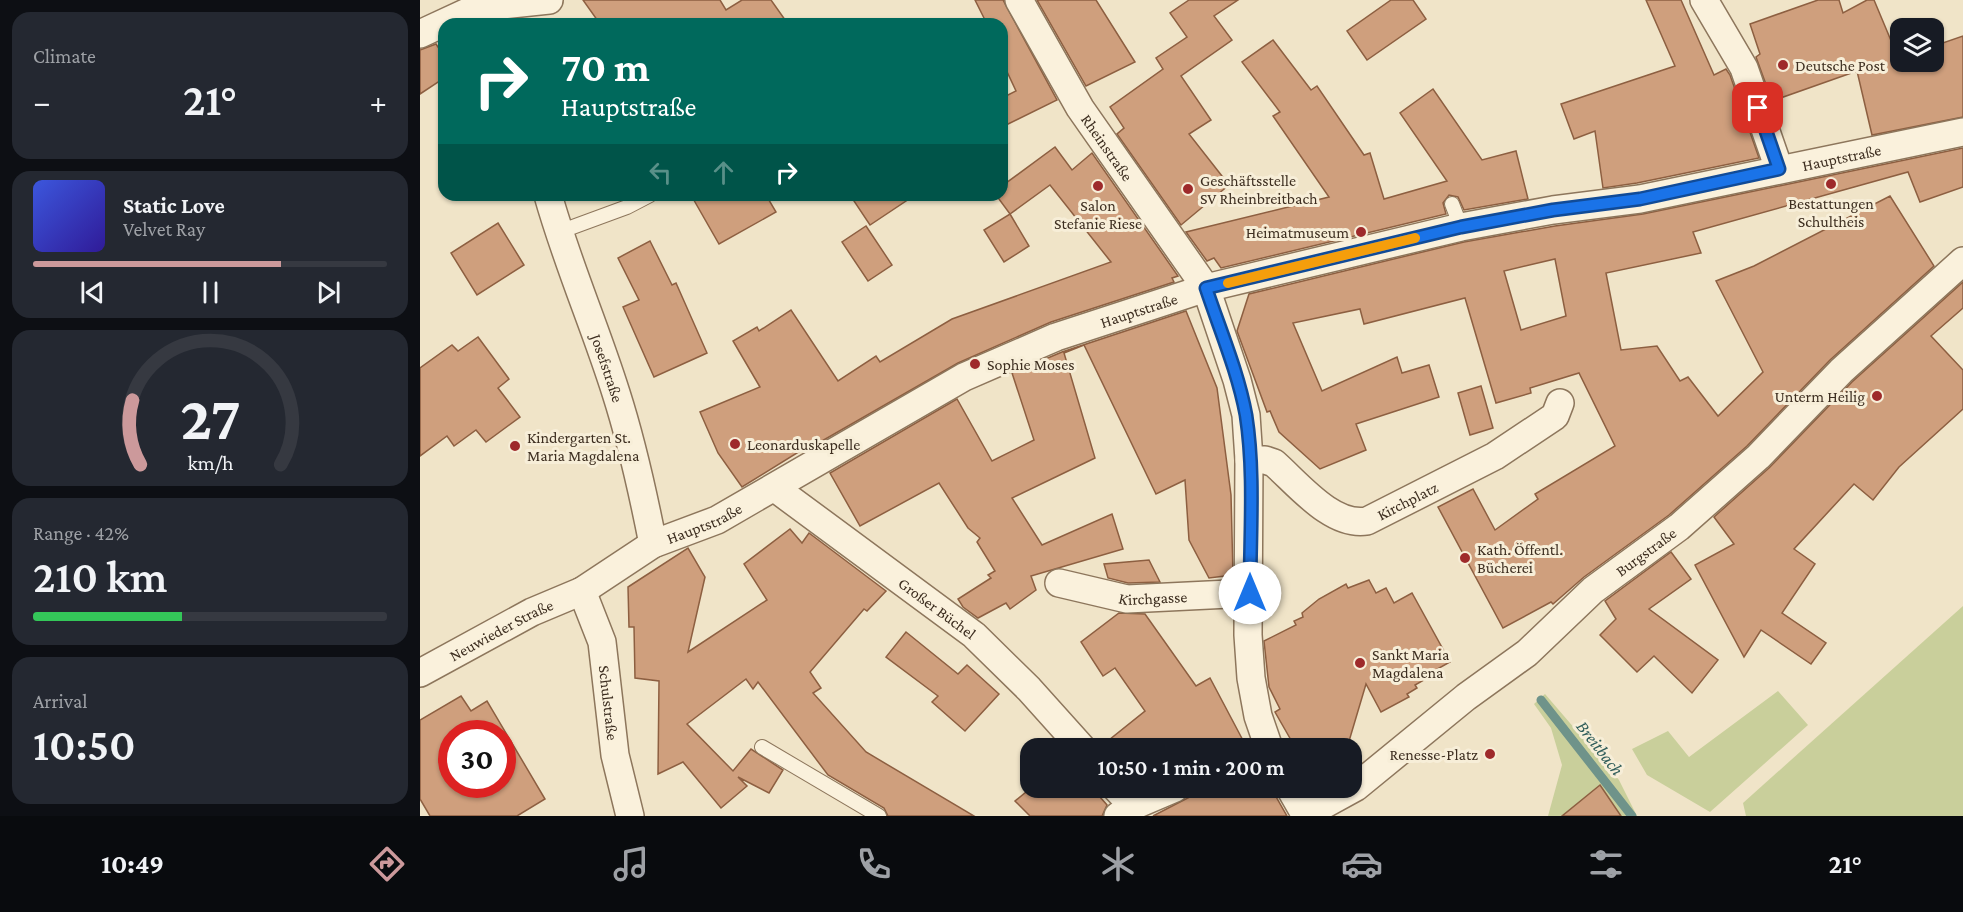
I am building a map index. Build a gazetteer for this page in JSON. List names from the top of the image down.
{
  "streets": {
    "street": [
      "Rheinstraße",
      "Hauptstraße",
      "Josefstraße",
      "Kirchplatz",
      "Burgstraße",
      "Kirchgasse",
      "Großer Büchel",
      "Neuwieder Straße",
      "Schulstraße"
    ]
  },
  "crossings": [
    ["Rheinstraße", "Hauptstraße"],
    ["Hauptstraße", "Josefstraße"],
    ["Hauptstraße", "Großer Büchel"],
    ["Hauptstraße", "Neuwieder Straße"],
    ["Hauptstraße", "Schulstraße"],
    ["Neuwieder Straße", "Schulstraße"]
  ],
  "water": ["Breitbach"],
  "places": [
    "Deutsche Post",
    "Bestattungen Schultheis",
    "Salon Stefanie Riese",
    "Geschäftsstelle SV Rheinbreitbach",
    "Heimatmuseum",
    "Sophie Moses",
    "Unterm Heilig",
    "Leonarduskapelle",
    "Kindergarten St. Maria Magdalena",
    "Kath. Öffentl. Bücherei",
    "Sankt Maria Magdalena",
    "Renesse-Platz"
  ],
  "page": {
    "tile": [
      "Climate",
      ["Range · 42%", "210 km"],
      ["Arrival", "10:50"]
    ],
    "turn": ["70 m", "Hauptstraße"],
    "heat": ["−", "21°", "+"],
    "song": ["Static Love", "Velvet Ray"],
    "limit": "30",
    "trip": "10:50 · 1 min · 200 m",
    "tabs": ["10:49", "21°"],
    "gauge": ["27", "km/h"]
  }
}
